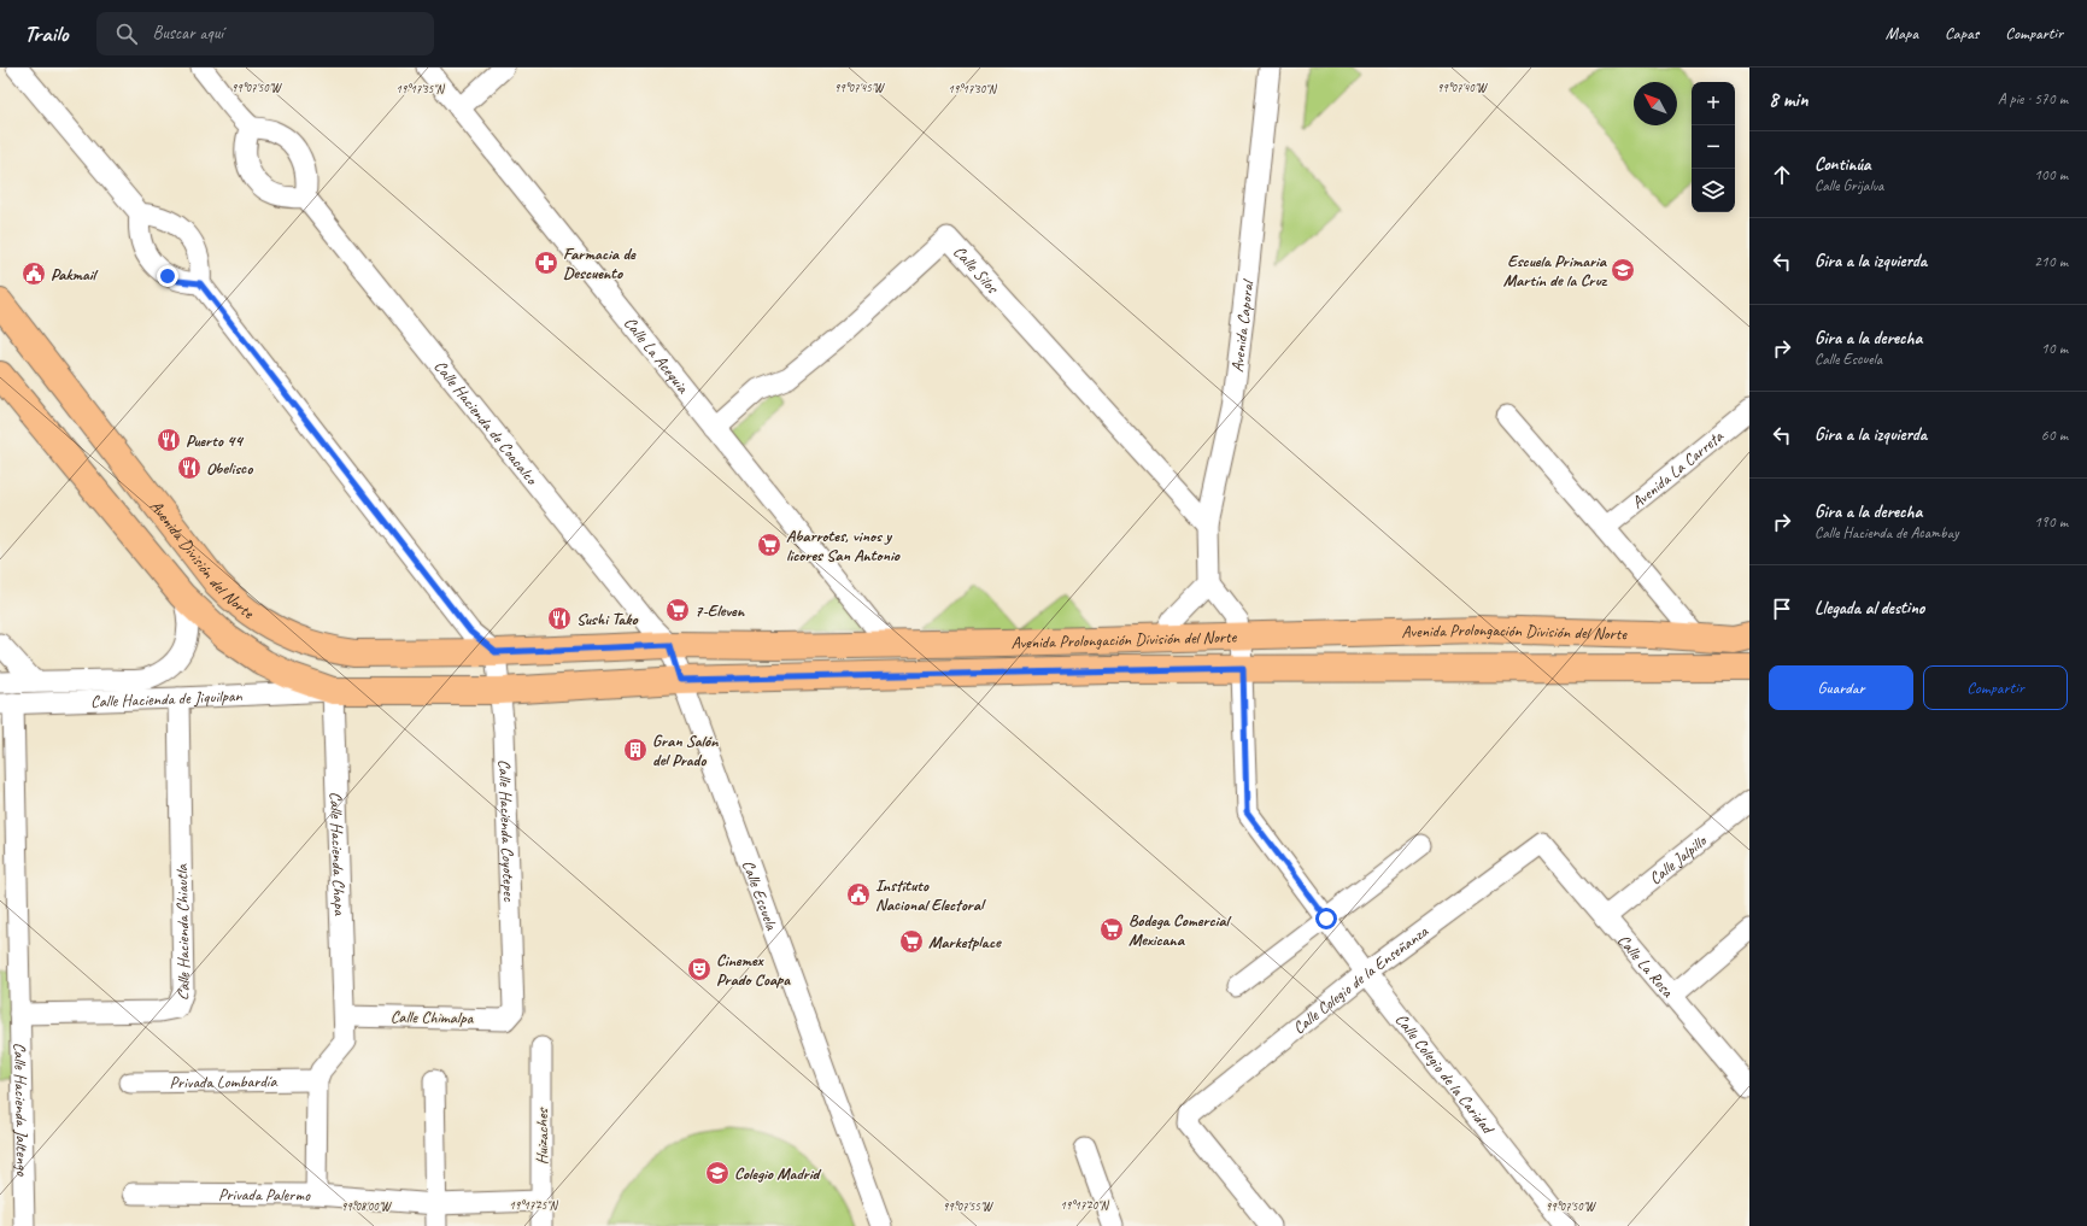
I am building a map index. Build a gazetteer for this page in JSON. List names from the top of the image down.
{
  "streets": {
    "main road": ["Avenida División del Norte", "Avenida Prolongación División del Norte"],
    "street": [
      "Calle Silos",
      "Avenida Caporal",
      "Calle La Acequia",
      "Calle Hacienda de Coacalco",
      "Avenida La Carreta",
      "Calle Hacienda de Jiquilpan",
      "Calle Hacienda Coyotepec",
      "Calle Hacienda Chapa",
      "Calle Jalpillo",
      "Calle Escuela",
      "Calle Hacienda Chiautla",
      "Calle La Rosa",
      "Calle Colegio de la Enseñanza",
      "Calle Chimalpa",
      "Calle Colegio de la Caridad",
      "Privada Lombardía",
      "Calle Hacienda Jaltengo",
      "Huizaches",
      "Privada Palermo"
    ]
  },
  "crossings": [
    ["Calle Silos", "Avenida Caporal"],
    ["Calle Silos", "Calle La Acequia"],
    ["Calle La Acequia", "Avenida Prolongación División del Norte"],
    ["Calle Hacienda de Coacalco", "Avenida Prolongación División del Norte"],
    ["Calle Hacienda de Coacalco", "Calle Escuela"],
    ["Avenida División del Norte", "Avenida Prolongación División del Norte"],
    ["Avenida División del Norte", "Calle Hacienda de Jiquilpan"],
    ["Avenida División del Norte", "Calle Hacienda Coyotepec"],
    ["Avenida División del Norte", "Calle Hacienda Chapa"],
    ["Avenida Prolongación División del Norte", "Calle Hacienda Coyotepec"],
    ["Avenida Prolongación División del Norte", "Calle Escuela"],
    ["Avenida Prolongación División del Norte", "Calle Colegio de la Caridad"],
    ["Calle Hacienda de Jiquilpan", "Calle Hacienda Chapa"],
    ["Calle Hacienda de Jiquilpan", "Calle Hacienda Chiautla"],
    ["Calle Hacienda de Jiquilpan", "Calle Hacienda Jaltengo"],
    ["Calle Hacienda Coyotepec", "Calle Chimalpa"],
    ["Calle Hacienda Chapa", "Calle Chimalpa"],
    ["Calle Hacienda Chapa", "Privada Lombardía"],
    ["Calle Jalpillo", "Calle La Rosa"],
    ["Calle Hacienda Chiautla", "Calle Hacienda Jaltengo"],
    ["Calle La Rosa", "Calle Colegio de la Enseñanza"],
    ["Calle Colegio de la Enseñanza", "Calle Colegio de la Caridad"],
    ["Huizaches", "Privada Palermo"]
  ],
  "places": {
    "pharmacy": ["Farmacia de Descuento"],
    "school or university": ["Escuela Primaria Martín de la Cruz", "Colegio Madrid"],
    "public building": ["Pakmail", "Instituto Nacional Electoral"],
    "restaurant": ["Puerto 44", "Obelisco", "Sushi Tako"],
    "supermarket": [
      "Abarrotes, vinos y licores San Antonio",
      "7-Eleven",
      "Bodega Comercial Mexicana",
      "Marketplace"
    ],
    "building": ["Gran Salón del Prado"],
    "theatre": ["Cinemex Prado Coapa"]
  },
  "north": "top left",
  "page": {
    "header": "Trailo",
    "search": "Buscar aquí",
    "nav": ["Mapa", "Capas", "Compartir"],
    "heading": ["8 min", "A pie · 570 m"],
    "map_buttons": ["+", "−"],
    "list": [
      ["Continúa", "Calle Grijalva", "100 m"],
      ["Gira a la izquierda", "210 m"],
      ["Gira a la derecha", "Calle Escuela", "10 m"],
      ["Gira a la izquierda", "60 m"],
      ["Gira a la derecha", "Calle Hacienda de Acambay", "190 m"],
      "Llegada al destino"
    ],
    "buttons": ["Guardar", "Compartir"]
  },
  "coordinates": [
    "99°07'50\"W",
    "99°07'45\"W",
    "99°07'40\"W",
    "19°17'35\"N",
    "19°17'30\"N",
    "19°17'25\"N",
    "19°17'20\"N",
    "99°08'00\"W",
    "99°07'55\"W"
  ]
}
